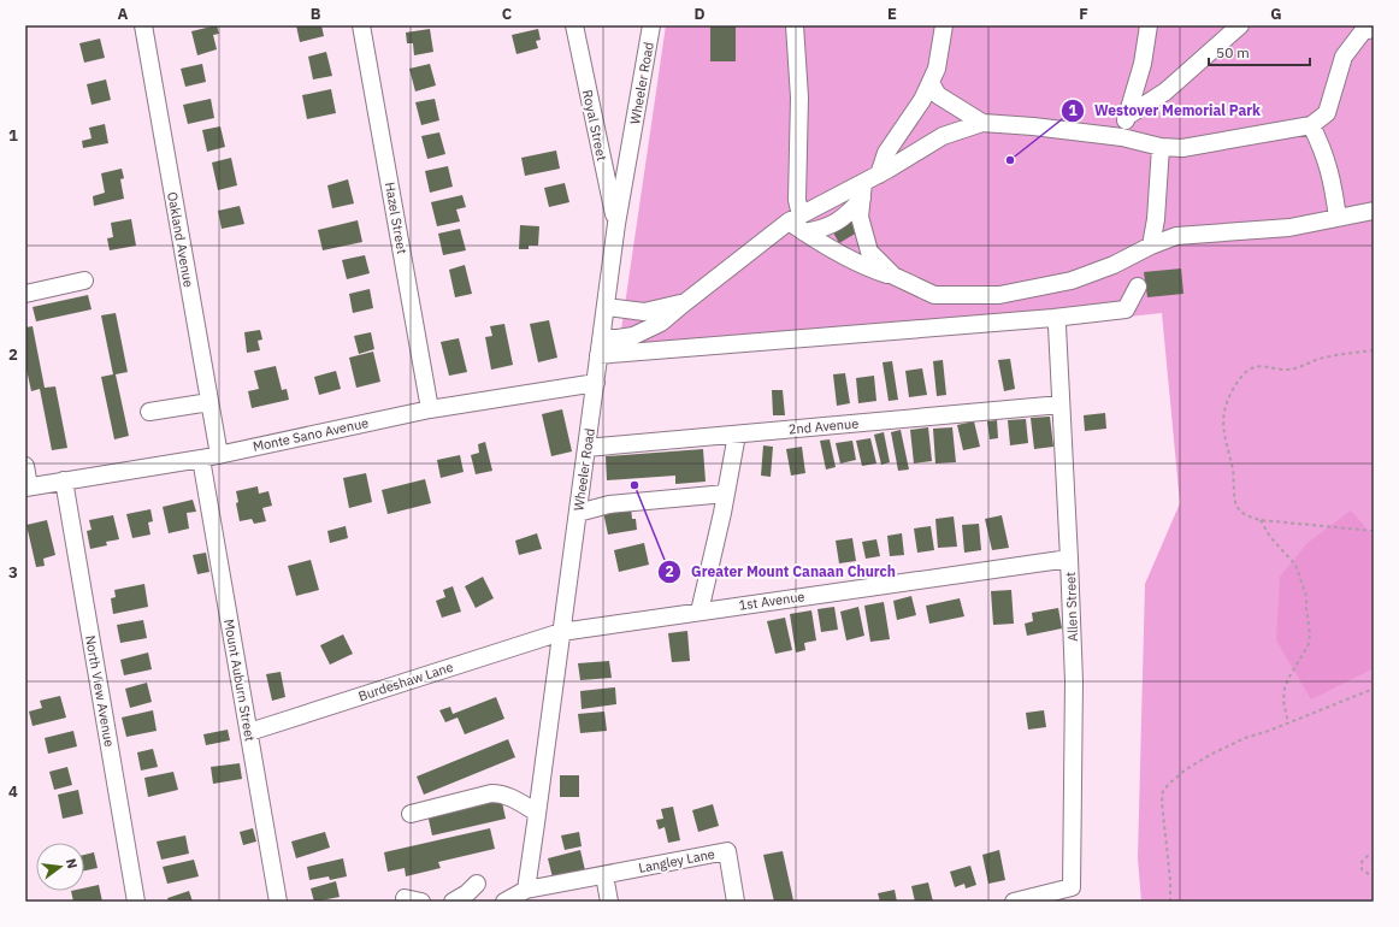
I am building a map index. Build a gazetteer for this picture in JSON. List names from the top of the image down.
{
  "streets": {
    "street": [
      "Wheeler Road",
      "Royal Street",
      "Hazel Street",
      "Oakland Avenue",
      "2nd Avenue",
      "Monte Sano Avenue",
      "1st Avenue",
      "Allen Street",
      "Mount Auburn Street",
      "Burdeshaw Lane",
      "North View Avenue",
      "Langley Lane"
    ]
  },
  "crossings": [
    ["Wheeler Road", "Royal Street"],
    ["Wheeler Road", "2nd Avenue"],
    ["Wheeler Road", "Monte Sano Avenue"],
    ["Wheeler Road", "1st Avenue"],
    ["Wheeler Road", "Burdeshaw Lane"],
    ["Hazel Street", "Monte Sano Avenue"],
    ["Oakland Avenue", "Monte Sano Avenue"],
    ["2nd Avenue", "Allen Street"],
    ["Monte Sano Avenue", "Mount Auburn Street"],
    ["Monte Sano Avenue", "North View Avenue"],
    ["1st Avenue", "Allen Street"],
    ["1st Avenue", "Burdeshaw Lane"],
    ["Mount Auburn Street", "Burdeshaw Lane"]
  ],
  "places": ["Westover Memorial Park", "Greater Mount Canaan Church"],
  "scale_bar": "50 m",
  "north": "right",
  "grid": {
    "columns": [
      "A",
      "B",
      "C",
      "D",
      "E",
      "F",
      "G"
    ],
    "rows": [
      "1",
      "2",
      "3",
      "4"
    ]
  }
}
